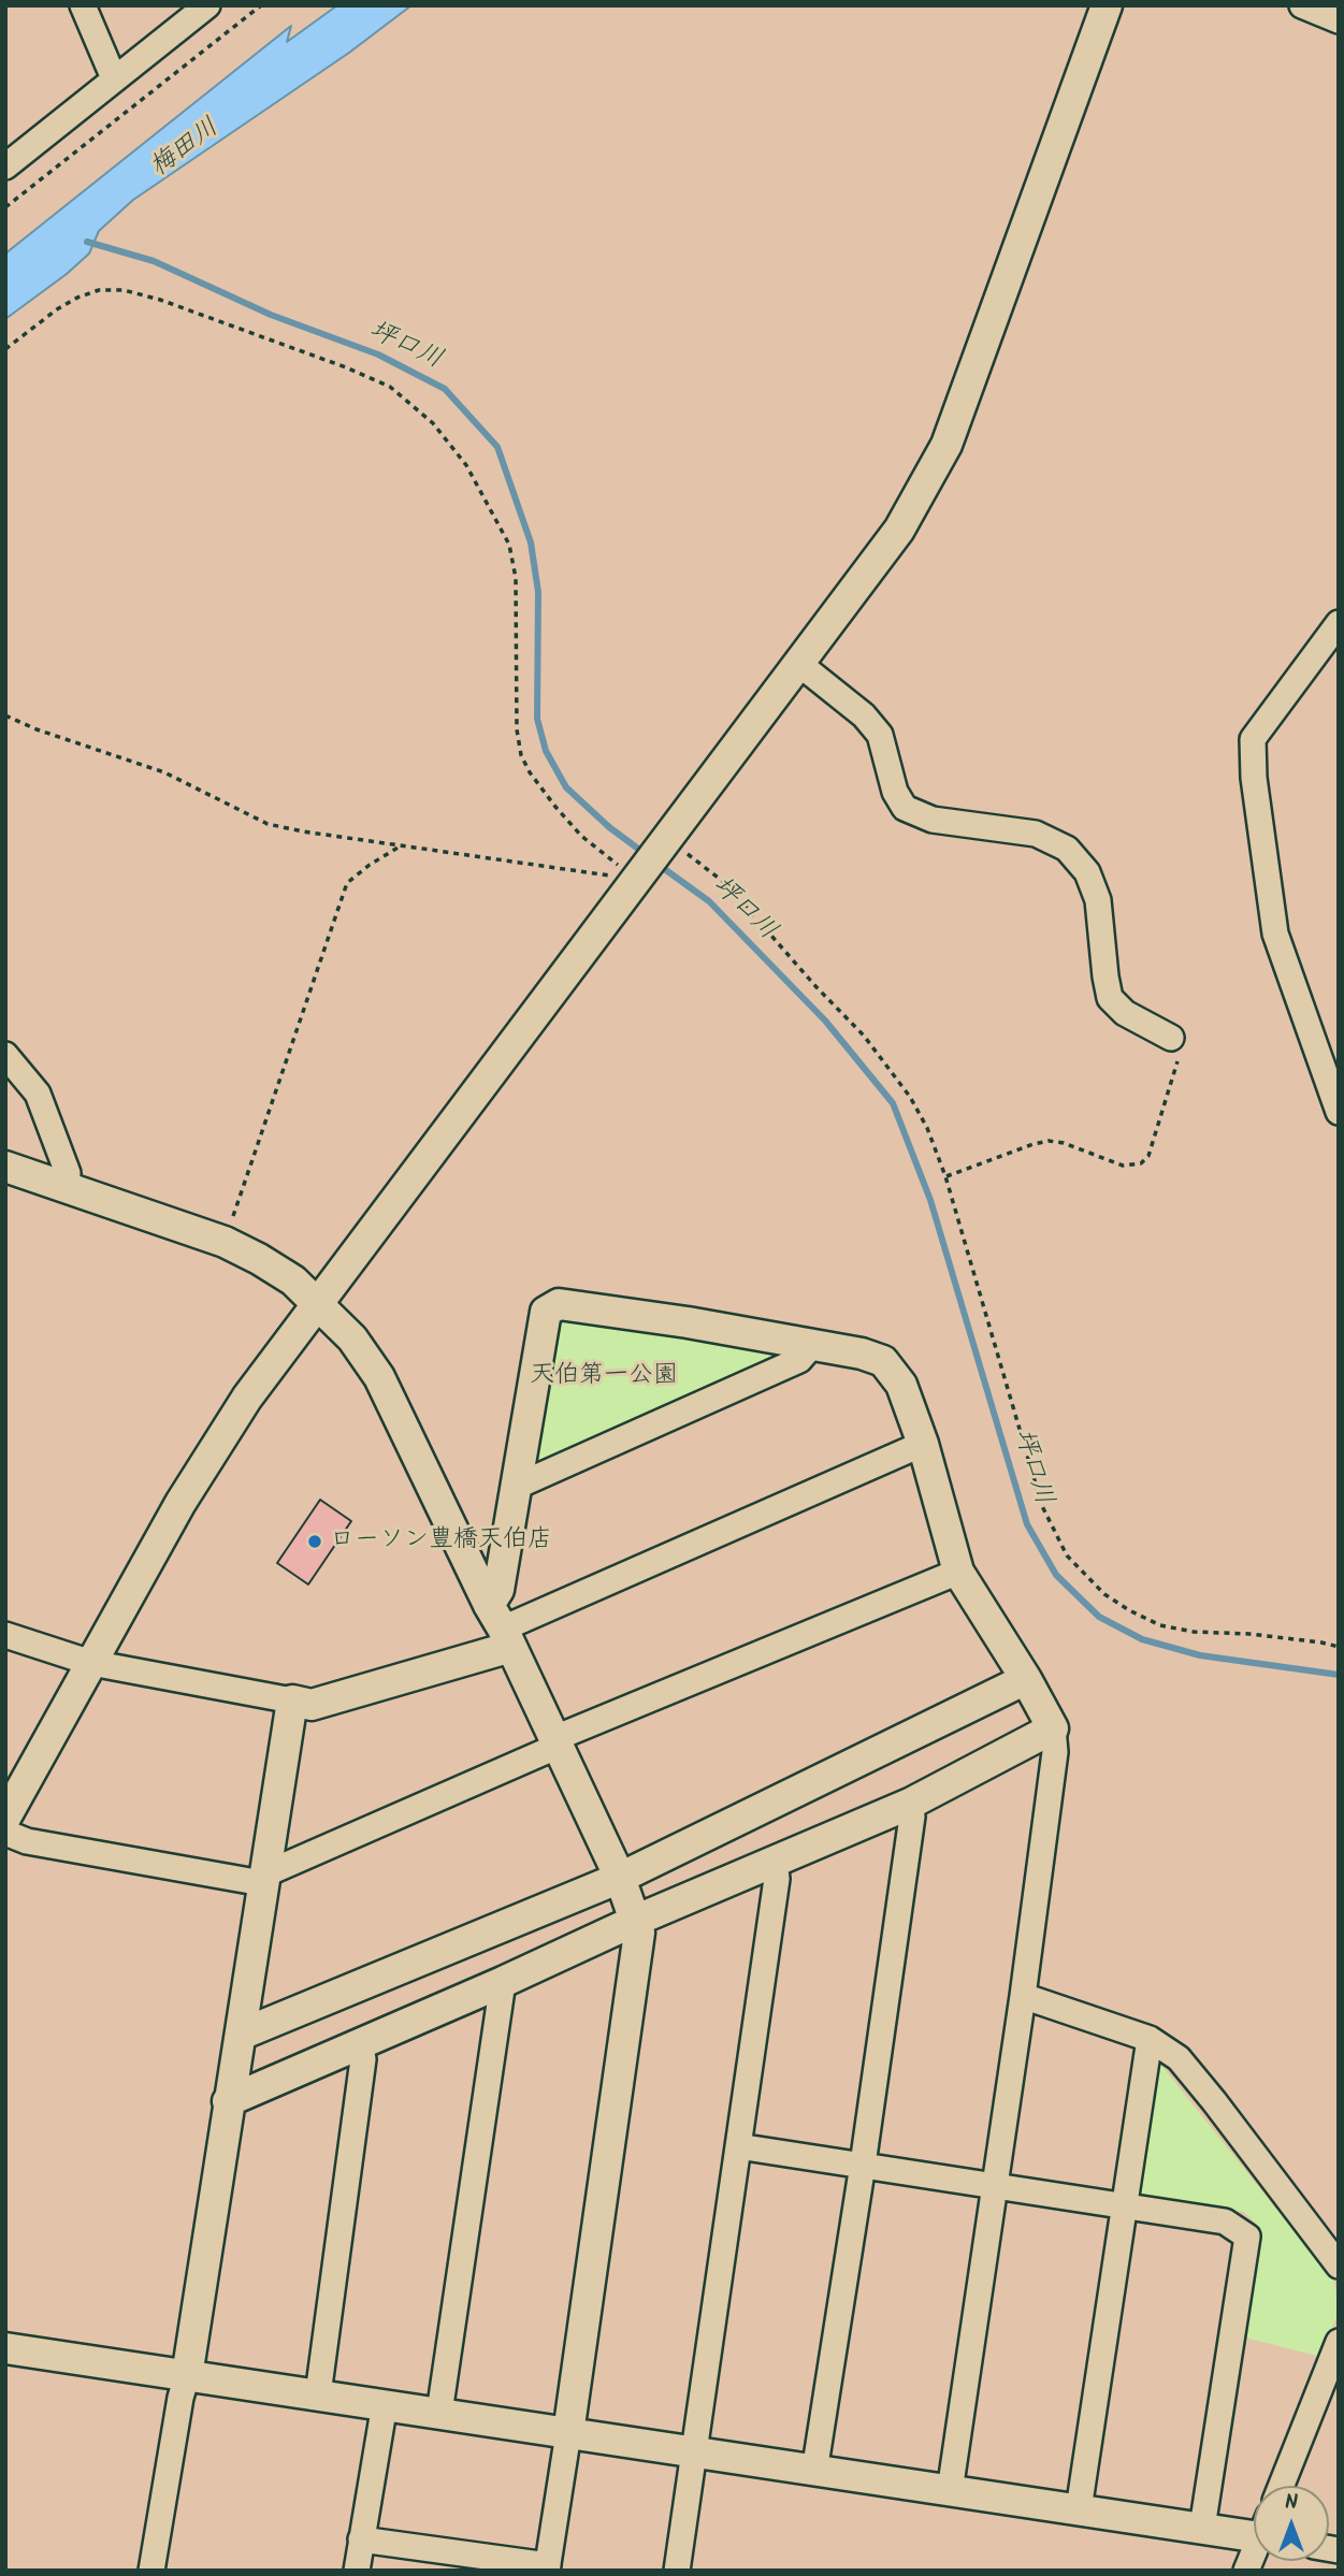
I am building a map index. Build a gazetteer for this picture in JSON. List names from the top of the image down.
{
  "water": ["梅田川", "坪口川"],
  "parks": ["天伯第一公園"],
  "places": ["ローソン豊橋天伯店"],
  "north": "top"
}
